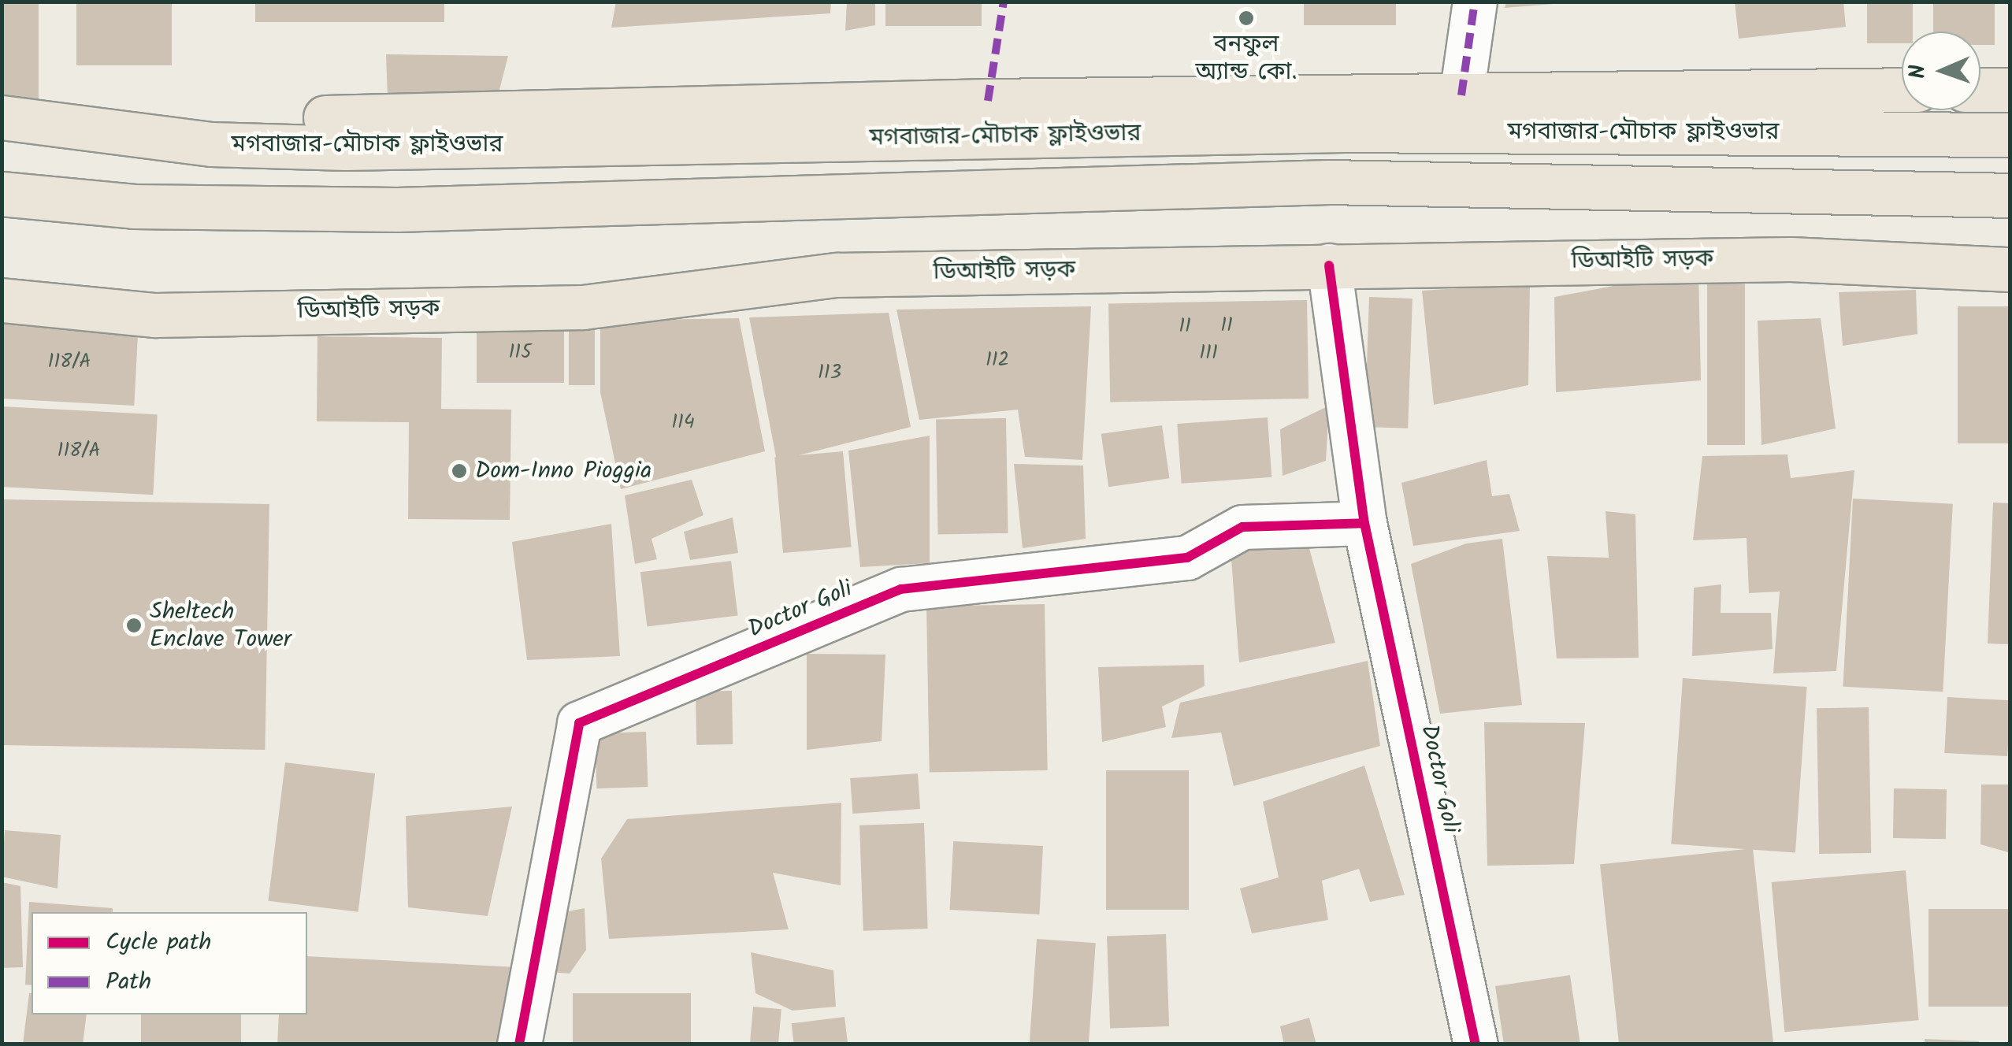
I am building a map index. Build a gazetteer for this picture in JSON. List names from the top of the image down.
{
  "streets": {
    "main road": ["মগবাজার-মৌচাক ফ্লাইওভার", "ডিআইটি সড়ক"],
    "street": ["Doctor Goli"]
  },
  "crossings": [
    ["ডিআইটি সড়ক", "Doctor Goli"]
  ],
  "places": ["বনফুল অ্যান্ড কো.", "Dom-Inno Pioggia", "Sheltech Enclave Tower"],
  "house_numbers": [
    "11",
    "11",
    "115",
    "111",
    "112",
    "118/A",
    "113",
    "114",
    "118/A"
  ],
  "legend": ["Cycle path", "Path"],
  "north": "left"
}
